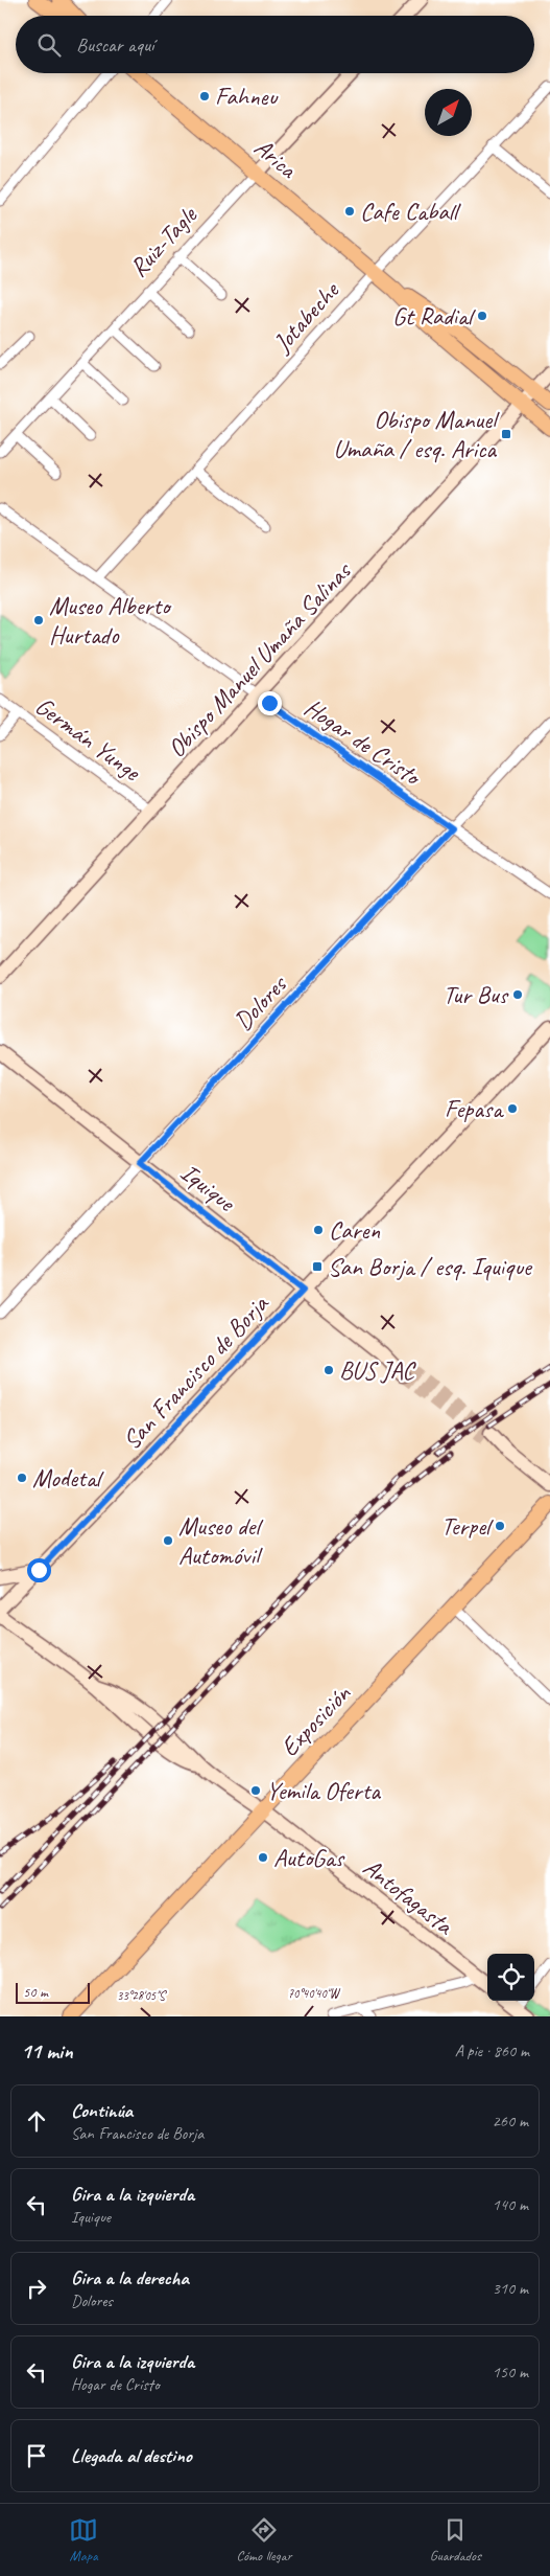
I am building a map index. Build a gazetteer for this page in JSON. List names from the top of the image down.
{
  "streets": {
    "main road": ["Arica", "Exposición"],
    "street": [
      "Ruiz-Tagle",
      "Jotabeche",
      "Obispo Manuel Umaña Salinas",
      "Germán Yunge",
      "Hogar de Cristo",
      "Dolores",
      "Iquique",
      "San Francisco de Borja",
      "Antofagasta"
    ]
  },
  "crossings": [
    ["Arica", "Ruiz-Tagle"],
    ["Arica", "Jotabeche"],
    ["Arica", "Obispo Manuel Umaña Salinas"],
    ["Jotabeche", "Hogar de Cristo"],
    ["Obispo Manuel Umaña Salinas", "Germán Yunge"],
    ["Obispo Manuel Umaña Salinas", "Hogar de Cristo"],
    ["Hogar de Cristo", "Dolores"],
    ["Dolores", "Iquique"],
    ["Iquique", "San Francisco de Borja"],
    ["Exposición", "Antofagasta"]
  ],
  "places": {
    "other": [
      "Fahneu",
      "Cafe Caball",
      "Gt Radial",
      "Museo Alberto Hurtado",
      "Tur Bus",
      "Fepasa",
      "Caren",
      "BUS JAC",
      "Modetal",
      "Terpel",
      "Museo del Automóvil",
      "Yemila Oferta",
      "AutoGas"
    ],
    "transit": ["Obispo Manuel Umaña / esq. Arica", "San Borja / esq. Iquique"]
  },
  "scale_bar": "50 m",
  "north": "top right",
  "page": {
    "search": "Buscar aquí",
    "scale": "50 m",
    "heading": ["11 min", "A pie · 860 m"],
    "list": [
      ["Continúa", "San Francisco de Borja", "260 m"],
      ["Gira a la izquierda", "Iquique", "140 m"],
      ["Gira a la derecha", "Dolores", "310 m"],
      ["Gira a la izquierda", "Hogar de Cristo", "150 m"],
      "Llegada al destino"
    ],
    "nav": ["Mapa", "Cómo llegar", "Guardados"]
  },
  "coordinates": ["70°40'40\"W", "33°28'05\"S"]
}
